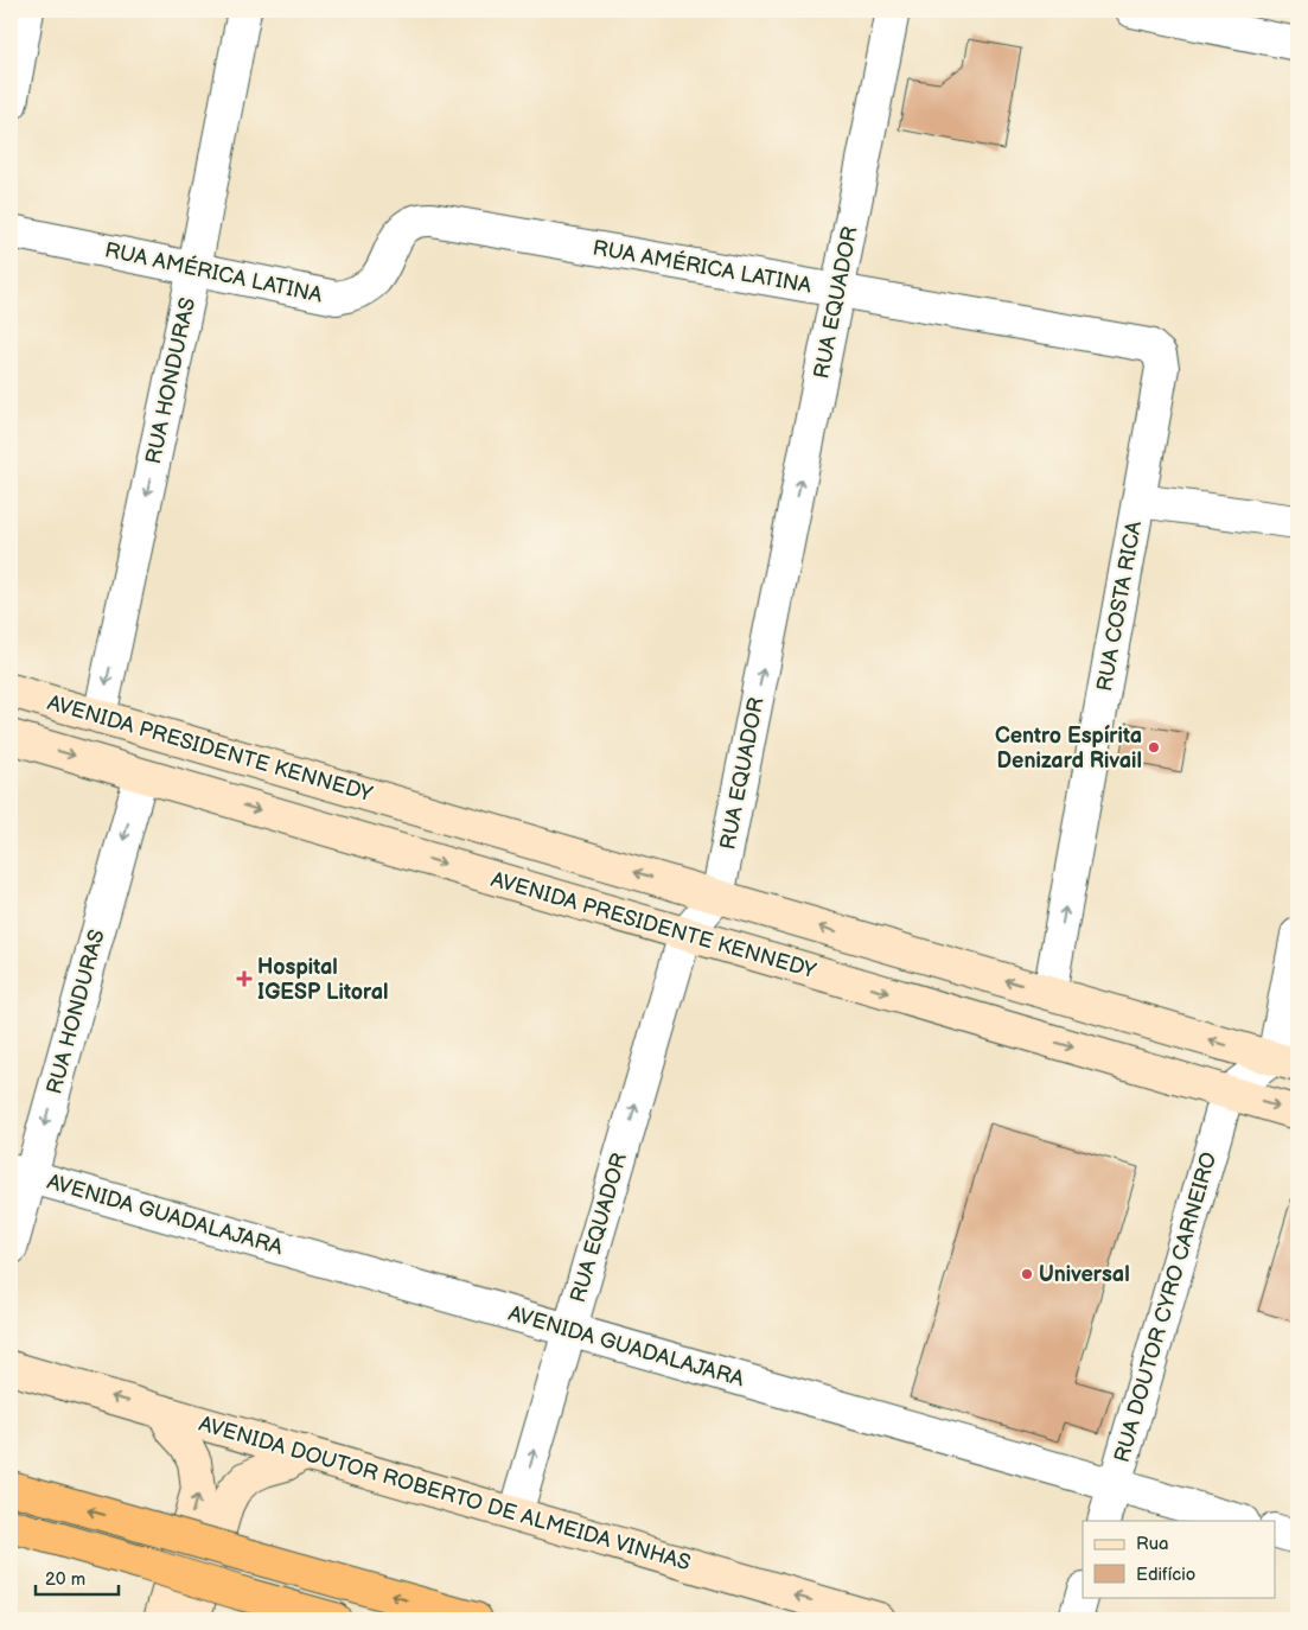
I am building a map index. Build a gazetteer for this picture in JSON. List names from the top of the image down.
{
  "streets": {
    "main road": ["AVENIDA PRESIDENTE KENNEDY", "AVENIDA DOUTOR ROBERTO DE ALMEIDA VINHAS"],
    "street": [
      "RUA AMÉRICA LATINA",
      "RUA EQUADOR",
      "RUA HONDURAS",
      "RUA COSTA RICA",
      "AVENIDA GUADALAJARA",
      "RUA DOUTOR CYRO CARNEIRO"
    ]
  },
  "crossings": [
    ["RUA AMÉRICA LATINA", "RUA EQUADOR"],
    ["RUA AMÉRICA LATINA", "RUA HONDURAS"],
    ["RUA AMÉRICA LATINA", "RUA COSTA RICA"],
    ["RUA EQUADOR", "AVENIDA PRESIDENTE KENNEDY"],
    ["RUA EQUADOR", "AVENIDA GUADALAJARA"],
    ["RUA EQUADOR", "AVENIDA DOUTOR ROBERTO DE ALMEIDA VINHAS"],
    ["RUA HONDURAS", "AVENIDA PRESIDENTE KENNEDY"],
    ["RUA HONDURAS", "AVENIDA GUADALAJARA"],
    ["RUA COSTA RICA", "AVENIDA PRESIDENTE KENNEDY"],
    ["AVENIDA PRESIDENTE KENNEDY", "RUA DOUTOR CYRO CARNEIRO"],
    ["AVENIDA GUADALAJARA", "RUA DOUTOR CYRO CARNEIRO"]
  ],
  "one_way": [
    "RUA EQUADOR",
    "RUA HONDURAS",
    "RUA COSTA RICA",
    "AVENIDA DOUTOR ROBERTO DE ALMEIDA VINHAS"
  ],
  "places": {
    "other": ["Centro Espírita Denizard Rivail", "Universal"],
    "health": ["Hospital IGESP Litoral"]
  },
  "legend": ["Rua", "Edifício"],
  "scale_bar": "20 m"
}
